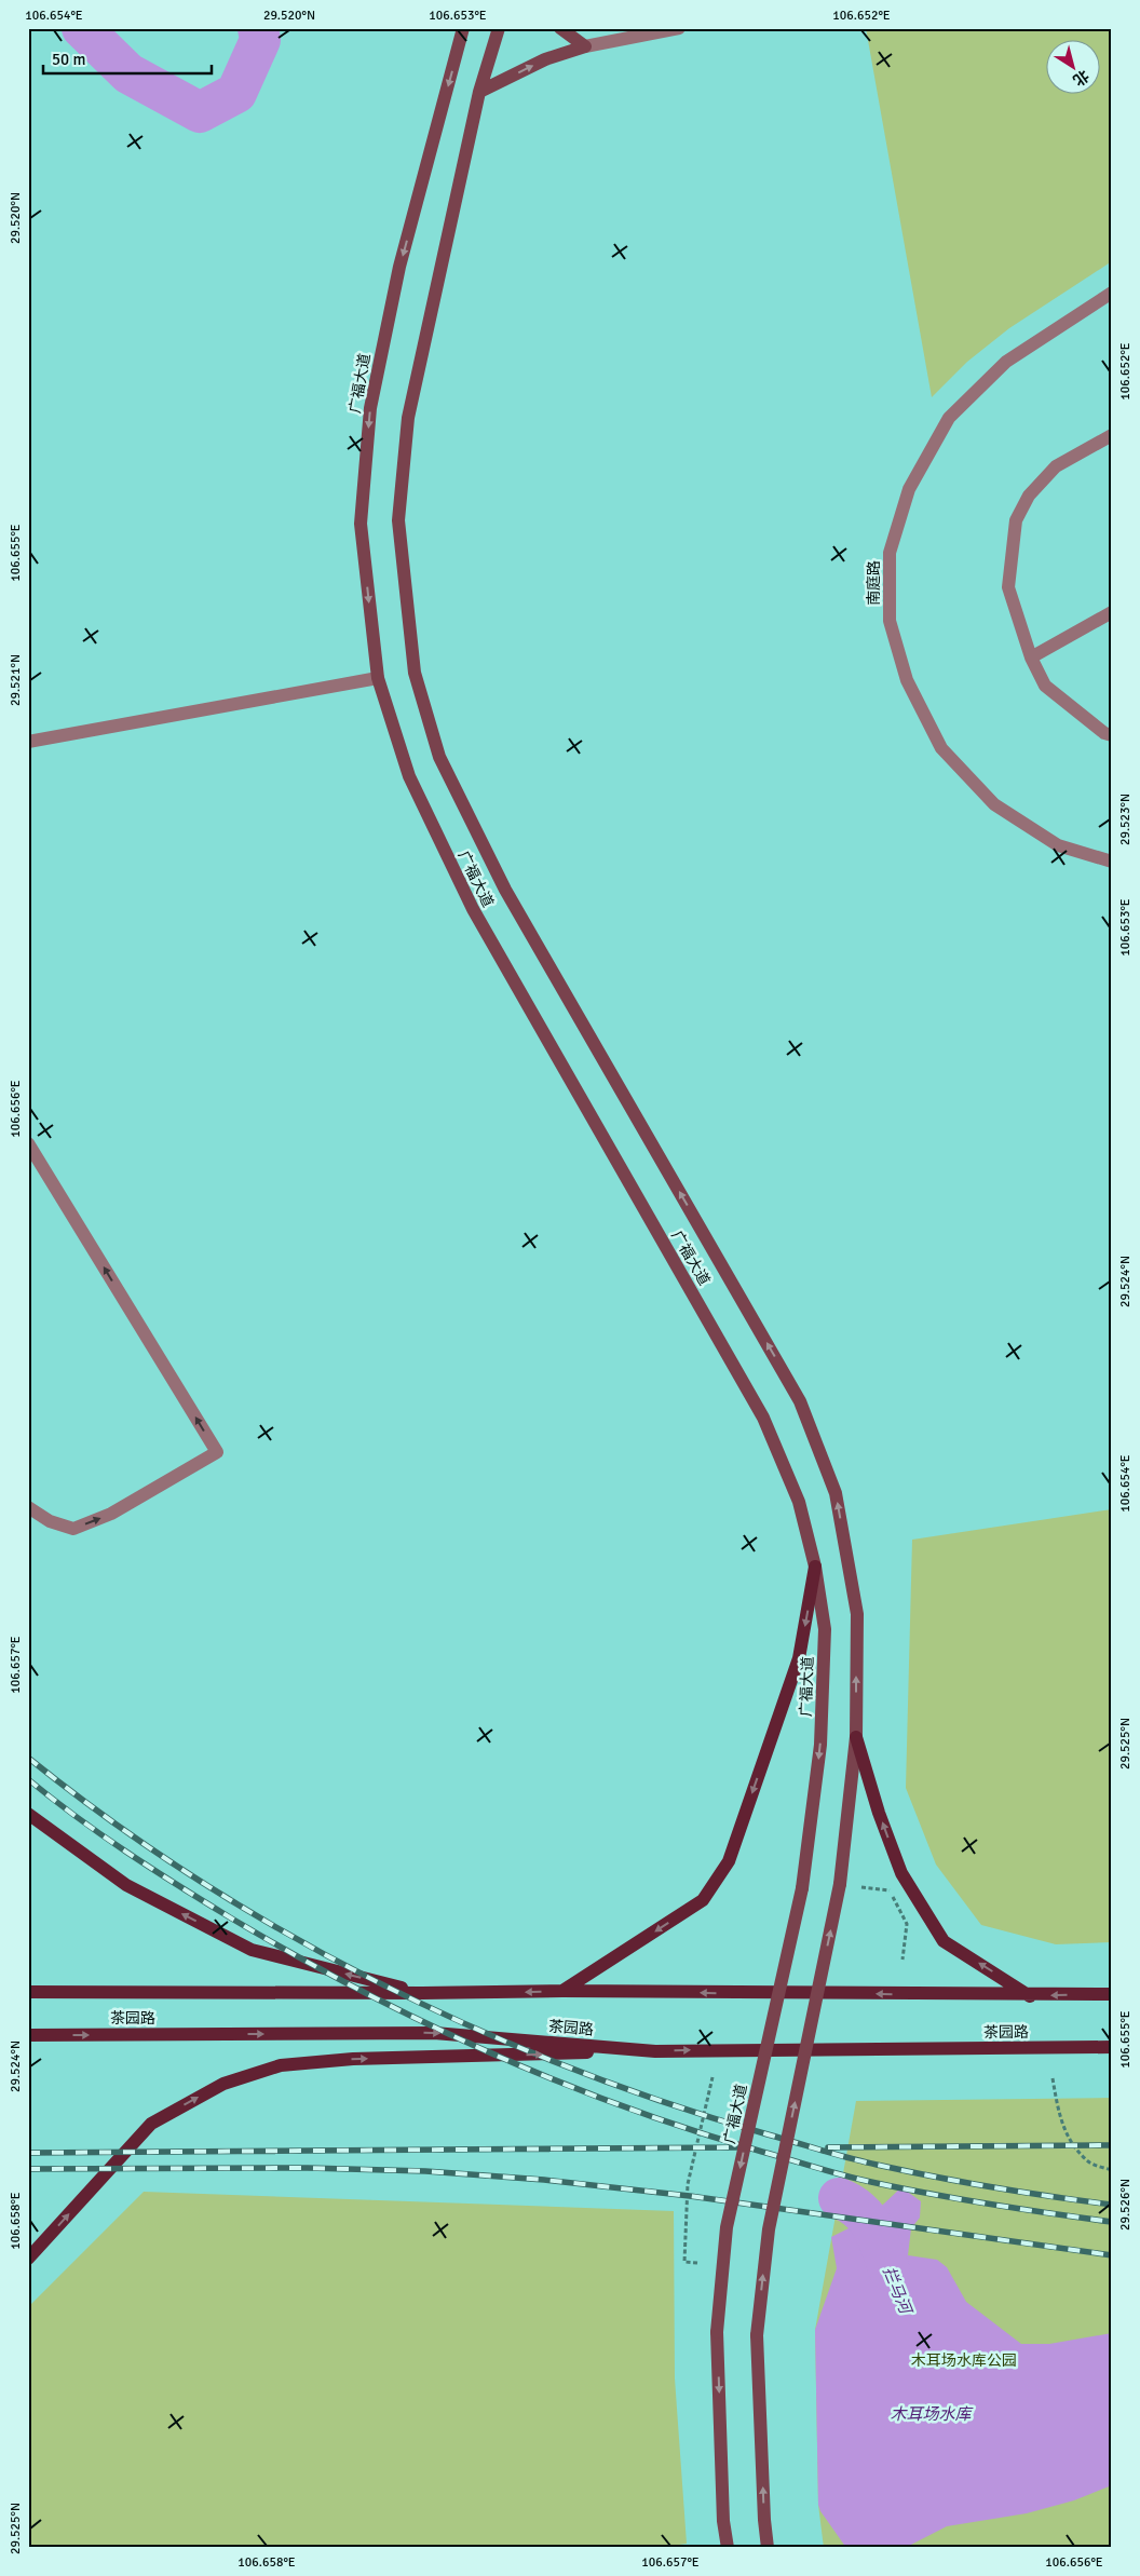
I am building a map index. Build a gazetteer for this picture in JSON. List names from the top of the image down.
{
  "streets": {
    "main road": ["广福大道", "茶园路"],
    "street": ["南庭路"]
  },
  "water": ["拦马河", "木耳场水库"],
  "parks": ["木耳场水库公园"],
  "scale_bar": "50 m",
  "north": "bottom right",
  "coordinates": [
    "106.654°E",
    "29.520°N",
    "106.653°E",
    "106.652°E",
    "106.655°E",
    "29.521°N",
    "29.523°N",
    "106.656°E",
    "29.524°N",
    "106.657°E",
    "29.525°N",
    "29.526°N",
    "106.658°E"
  ]
}
